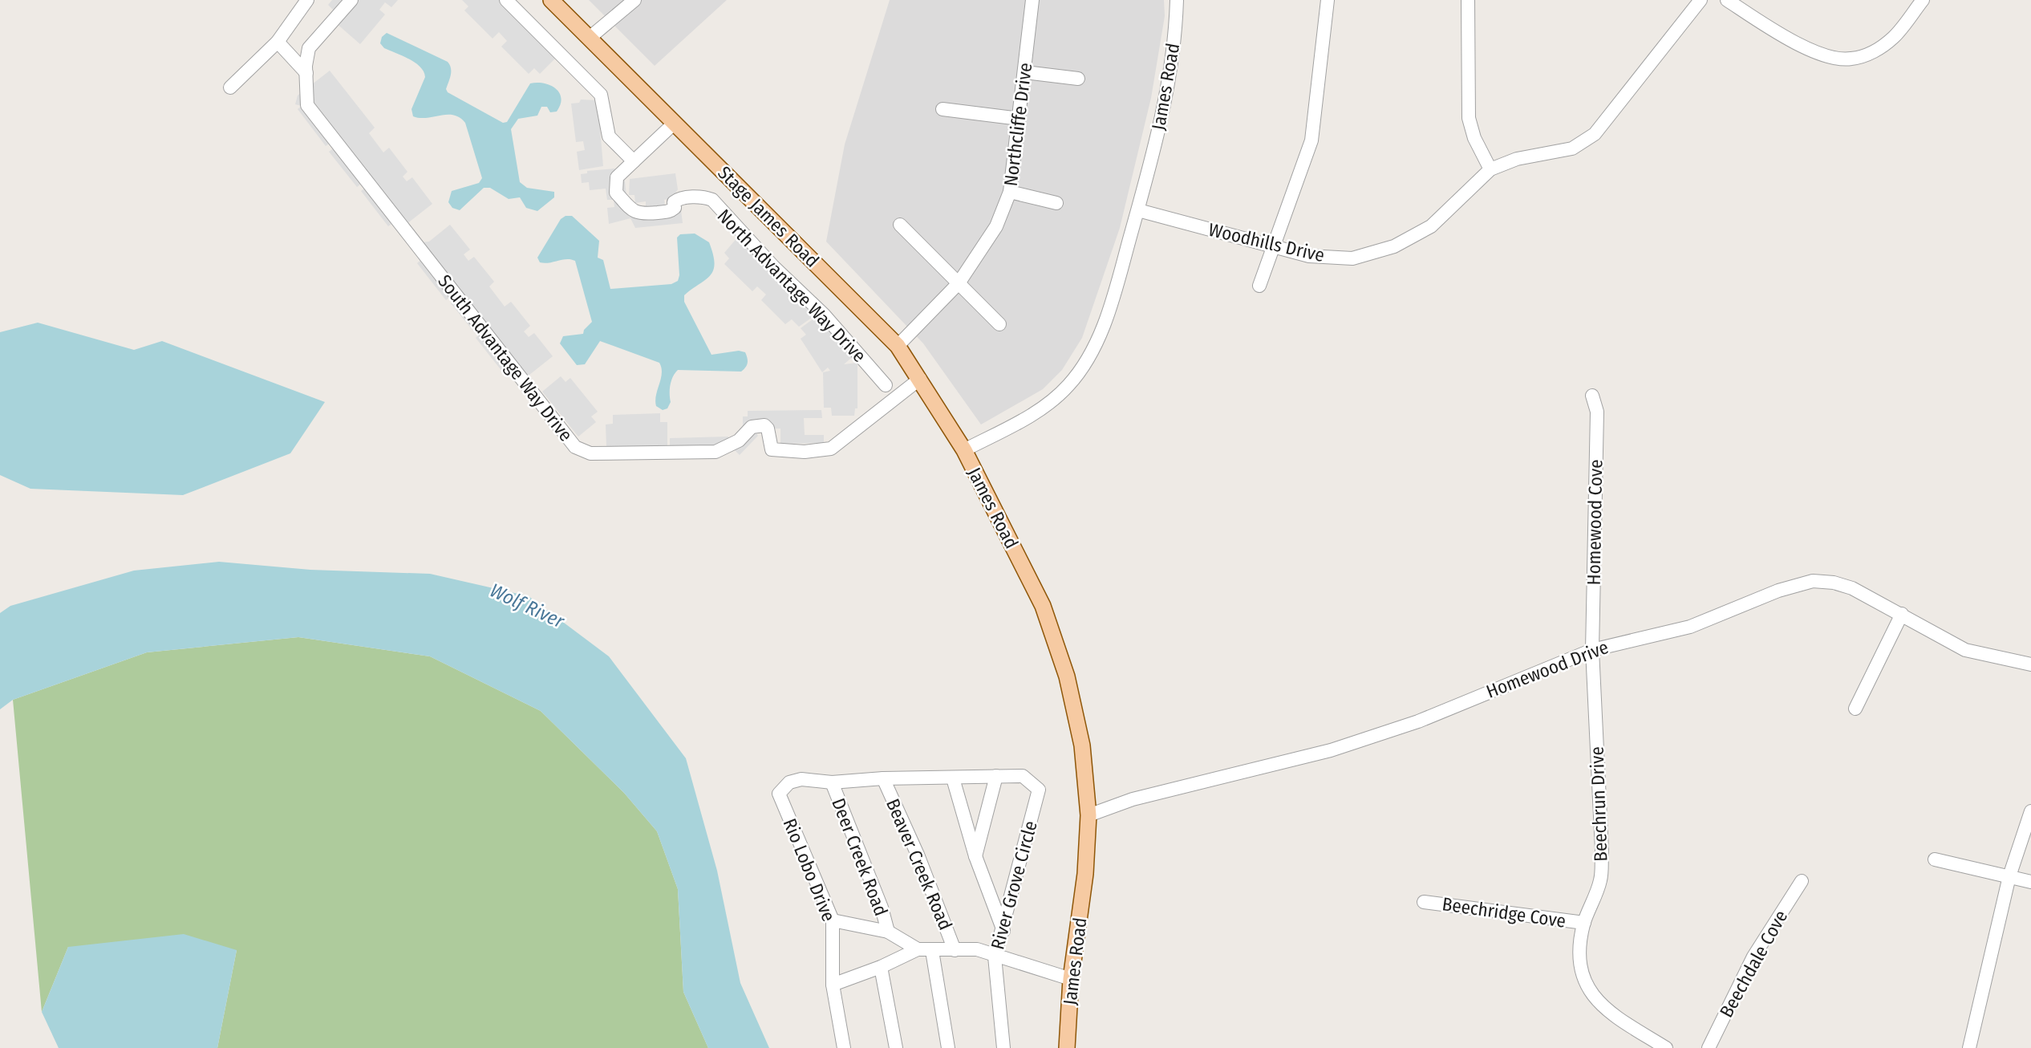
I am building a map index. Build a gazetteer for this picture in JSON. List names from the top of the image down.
{
  "streets": {
    "main road": ["James Road", "Stage James Road"],
    "street": [
      "Northcliffe Drive",
      "Woodhills Drive",
      "North Advantage Way Drive",
      "South Advantage Way Drive",
      "Homewood Cove",
      "Homewood Drive",
      "Beechrun Drive",
      "Deer Creek Road",
      "Beaver Creek Road",
      "Rio Lobo Drive",
      "River Grove Circle",
      "Beechridge Cove",
      "Beechdale Cove"
    ]
  },
  "crossings": [
    ["James Road", "Stage James Road"],
    ["James Road", "Woodhills Drive"],
    ["James Road", "Homewood Drive"],
    ["Northcliffe Drive", "Stage James Road"],
    ["Stage James Road", "North Advantage Way Drive"],
    ["Stage James Road", "South Advantage Way Drive"],
    ["Homewood Cove", "Homewood Drive"],
    ["Homewood Cove", "Beechrun Drive"],
    ["Homewood Drive", "Beechrun Drive"],
    ["Beechrun Drive", "Beechridge Cove"],
    ["Deer Creek Road", "Rio Lobo Drive"]
  ],
  "water": ["Wolf River"]
}
